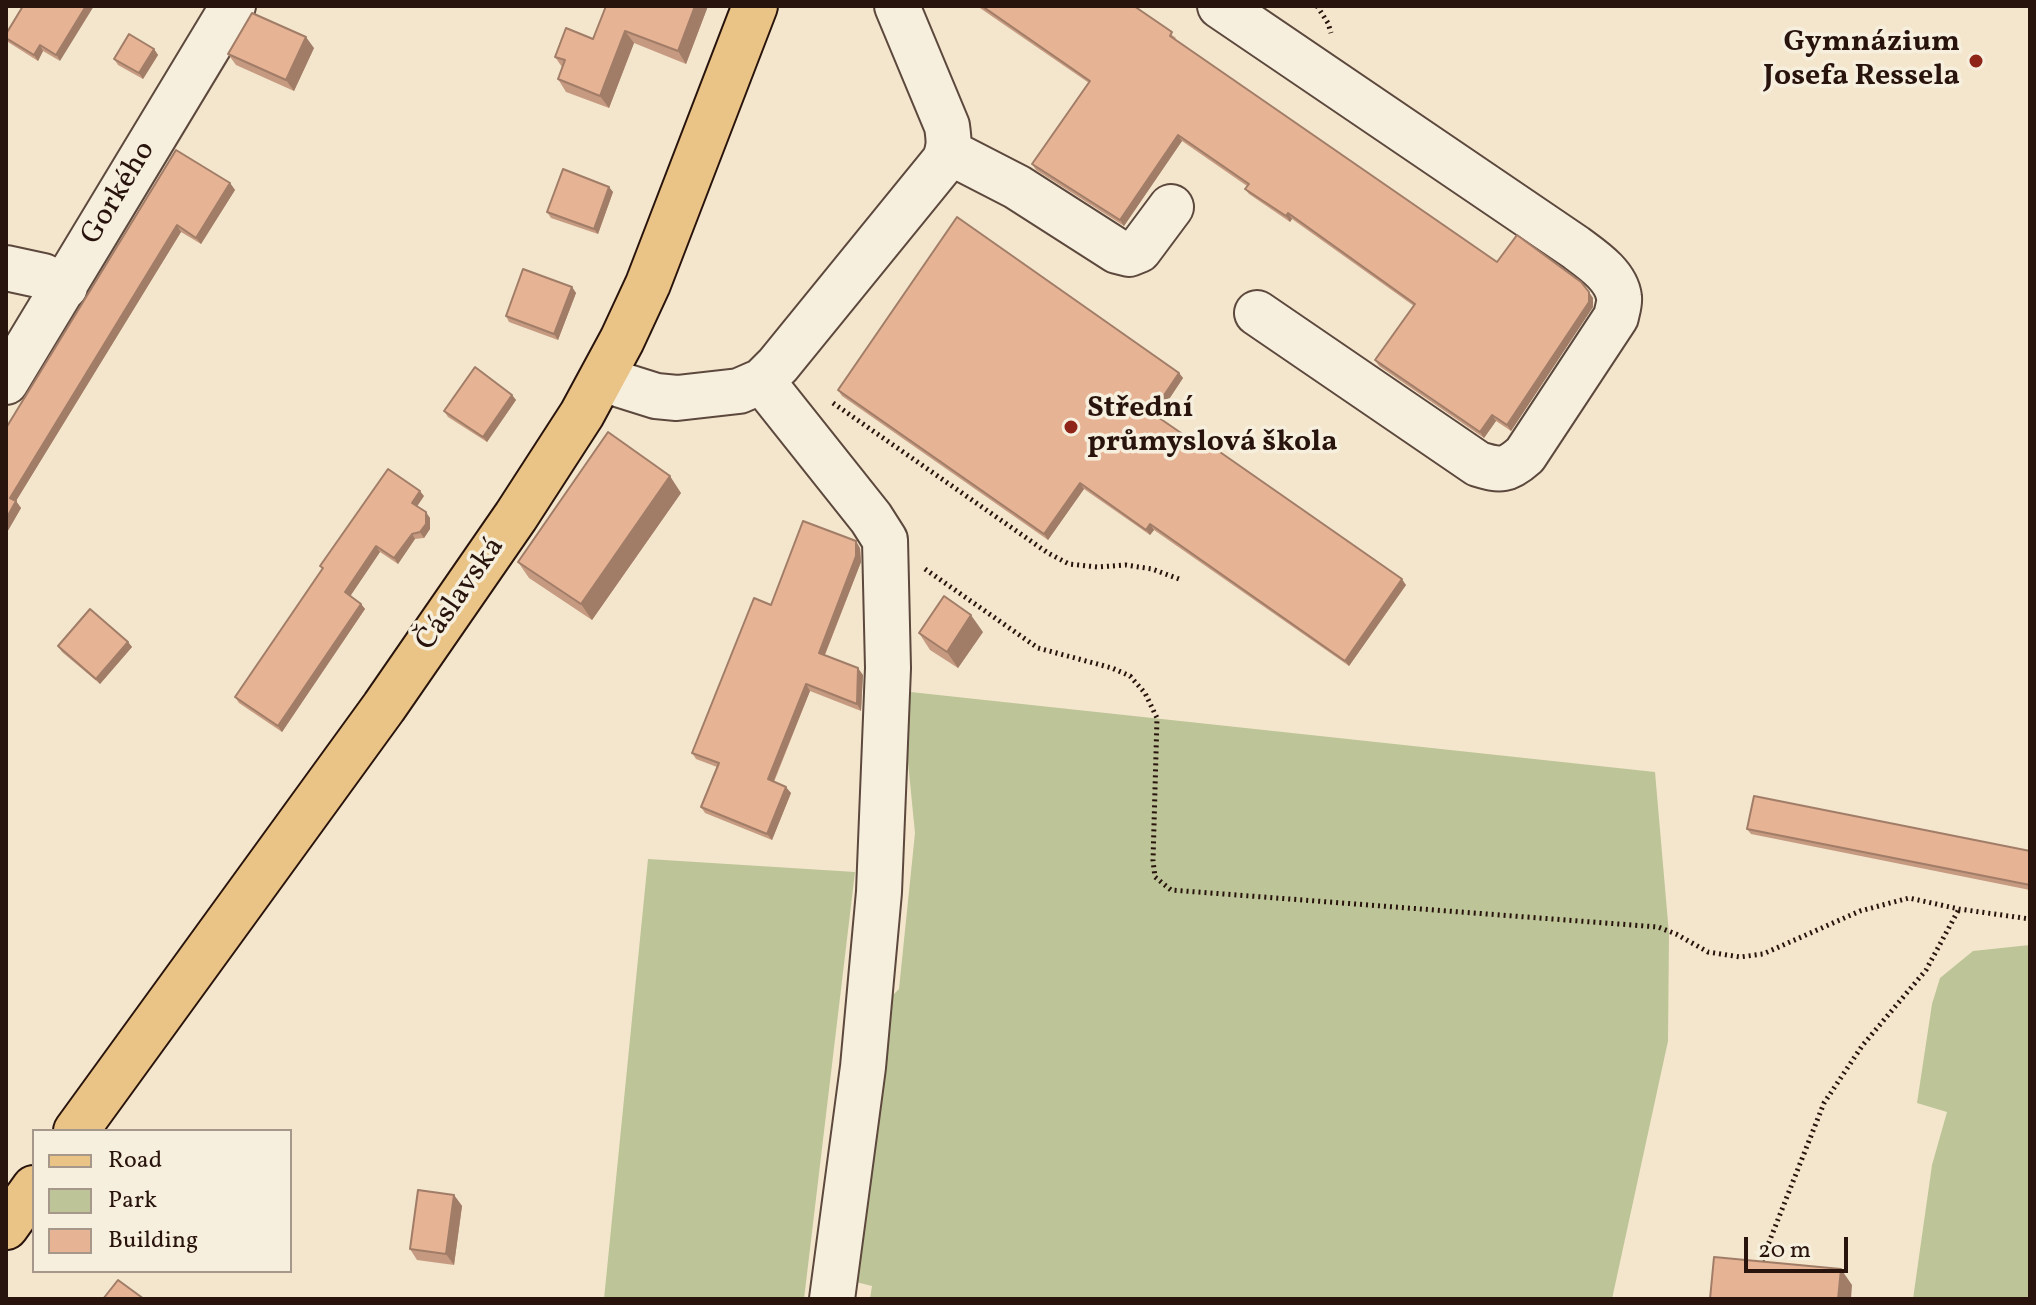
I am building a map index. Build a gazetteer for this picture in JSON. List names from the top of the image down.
{
  "streets": {
    "main road": ["Čáslavská"],
    "street": ["Gorkého"]
  },
  "places": ["Gymnázium Josefa Ressela", "Střední průmyslová škola"],
  "legend": ["Road", "Park", "Building"],
  "scale_bar": "20 m"
}
